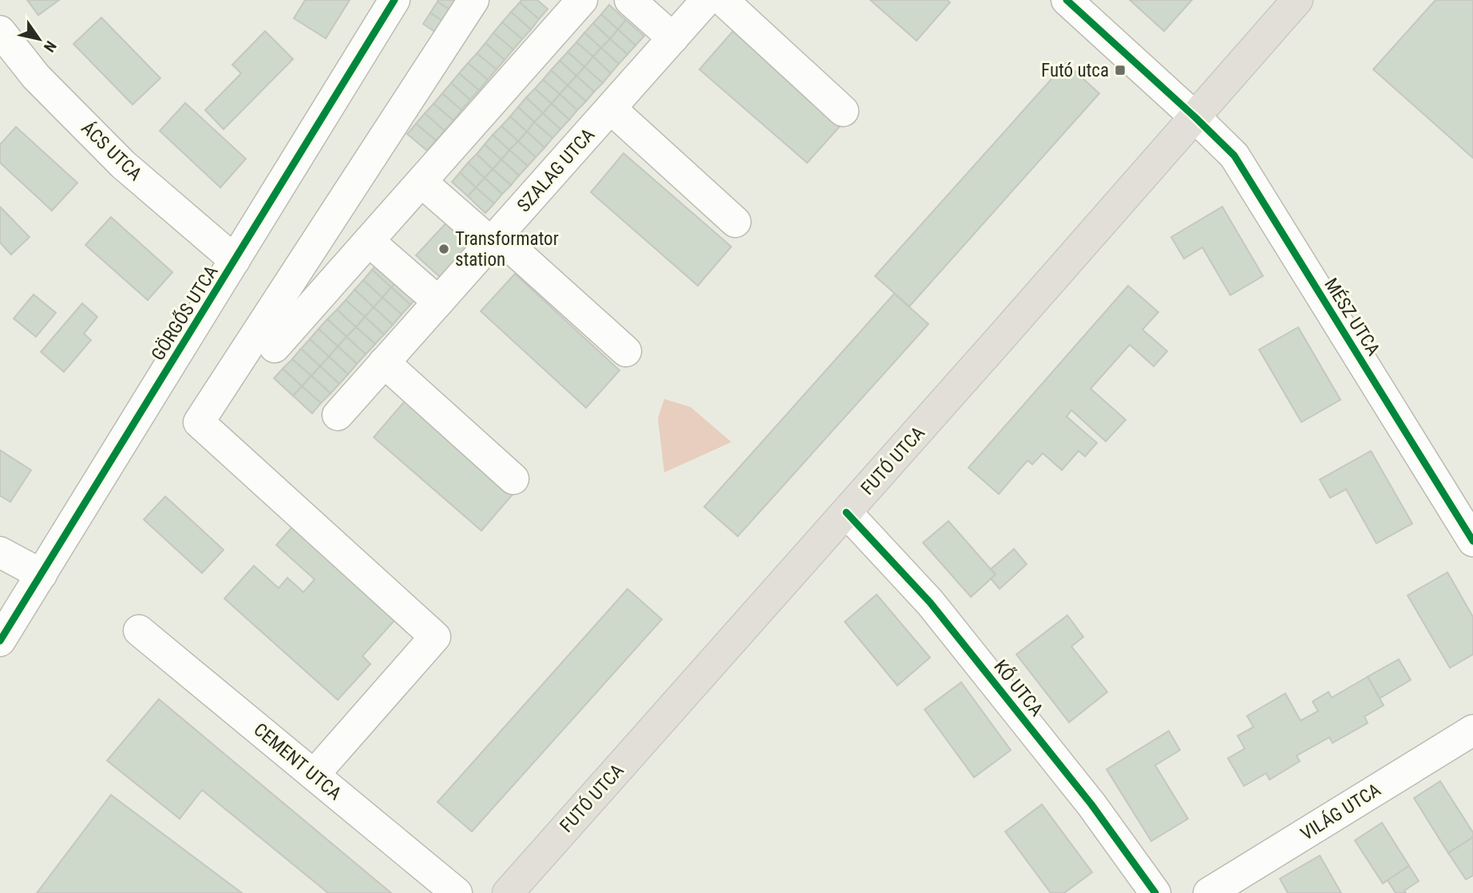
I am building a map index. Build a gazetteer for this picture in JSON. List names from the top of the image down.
{
  "streets": {
    "main road": ["FUTÓ UTCA"],
    "street": [
      "ÁCS UTCA",
      "SZALAG UTCA",
      "GÖRGŐS UTCA",
      "MÉSZ UTCA",
      "KŐ UTCA",
      "CEMENT UTCA",
      "VILÁG UTCA"
    ]
  },
  "crossings": [
    ["ÁCS UTCA", "GÖRGŐS UTCA"],
    ["MÉSZ UTCA", "FUTÓ UTCA"],
    ["FUTÓ UTCA", "KŐ UTCA"]
  ],
  "places": {
    "transit": ["Futó utca"],
    "other": ["Transformator station"]
  },
  "north": "bottom right"
}
